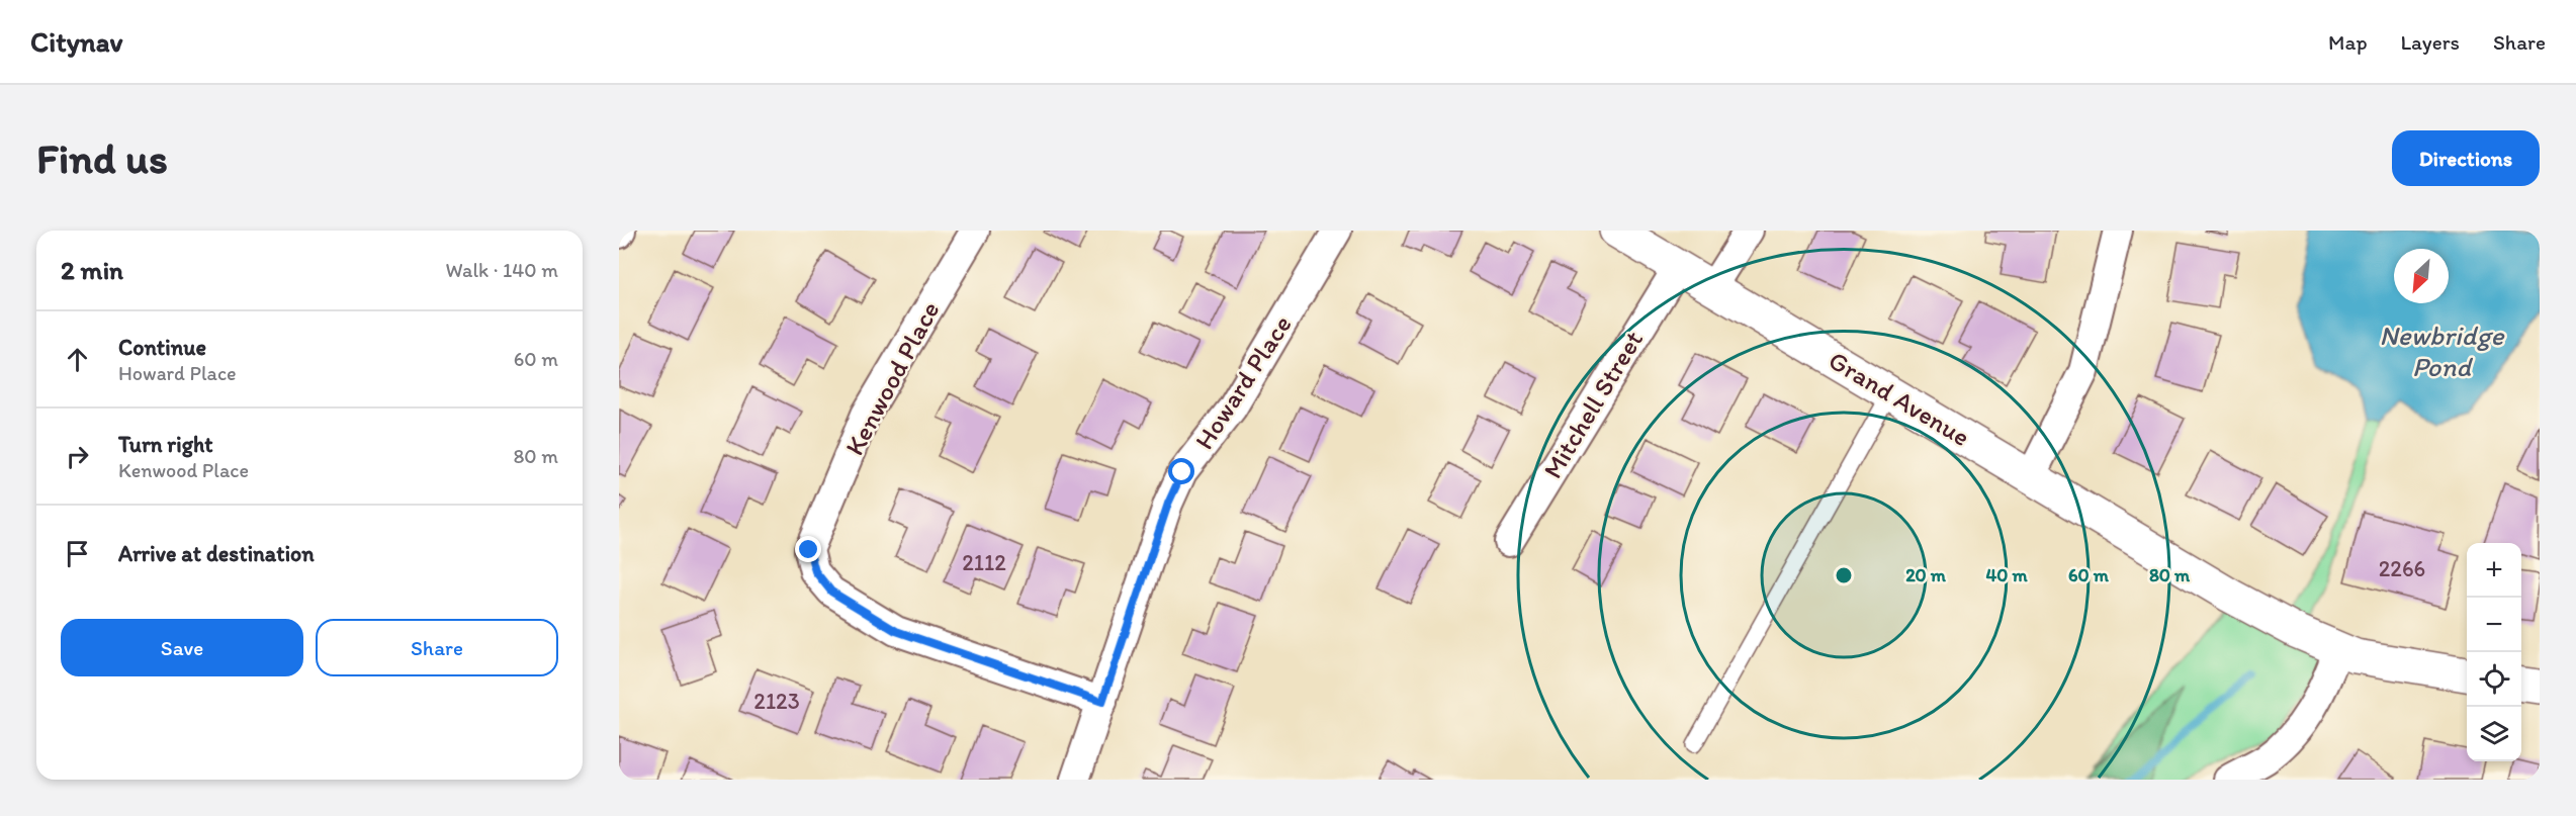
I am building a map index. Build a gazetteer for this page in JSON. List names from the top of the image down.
{
  "streets": {
    "street": [
      "Kenwood Place",
      "Howard Place",
      "Grand Avenue",
      "Mitchell Street"
    ]
  },
  "crossings": [
    ["Kenwood Place", "Howard Place"],
    ["Grand Avenue", "Mitchell Street"]
  ],
  "water": ["Newbridge Pond"],
  "house_numbers": ["2112", "2266", "2123"],
  "north": "bottom left",
  "page": {
    "header": "Citynav",
    "nav": ["Map", "Layers", "Share"],
    "buttons": [
      "Directions",
      ["Save", "Share"]
    ],
    "title": "Find us",
    "heading": ["2 min", "Walk · 140 m"],
    "list": [
      ["Continue", "Howard Place", "60 m"],
      ["Turn right", "Kenwood Place", "80 m"],
      "Arrive at destination"
    ],
    "map_buttons": ["+", "−"]
  },
  "rings": [
    "20 m",
    "40 m",
    "60 m",
    "80 m"
  ]
}
